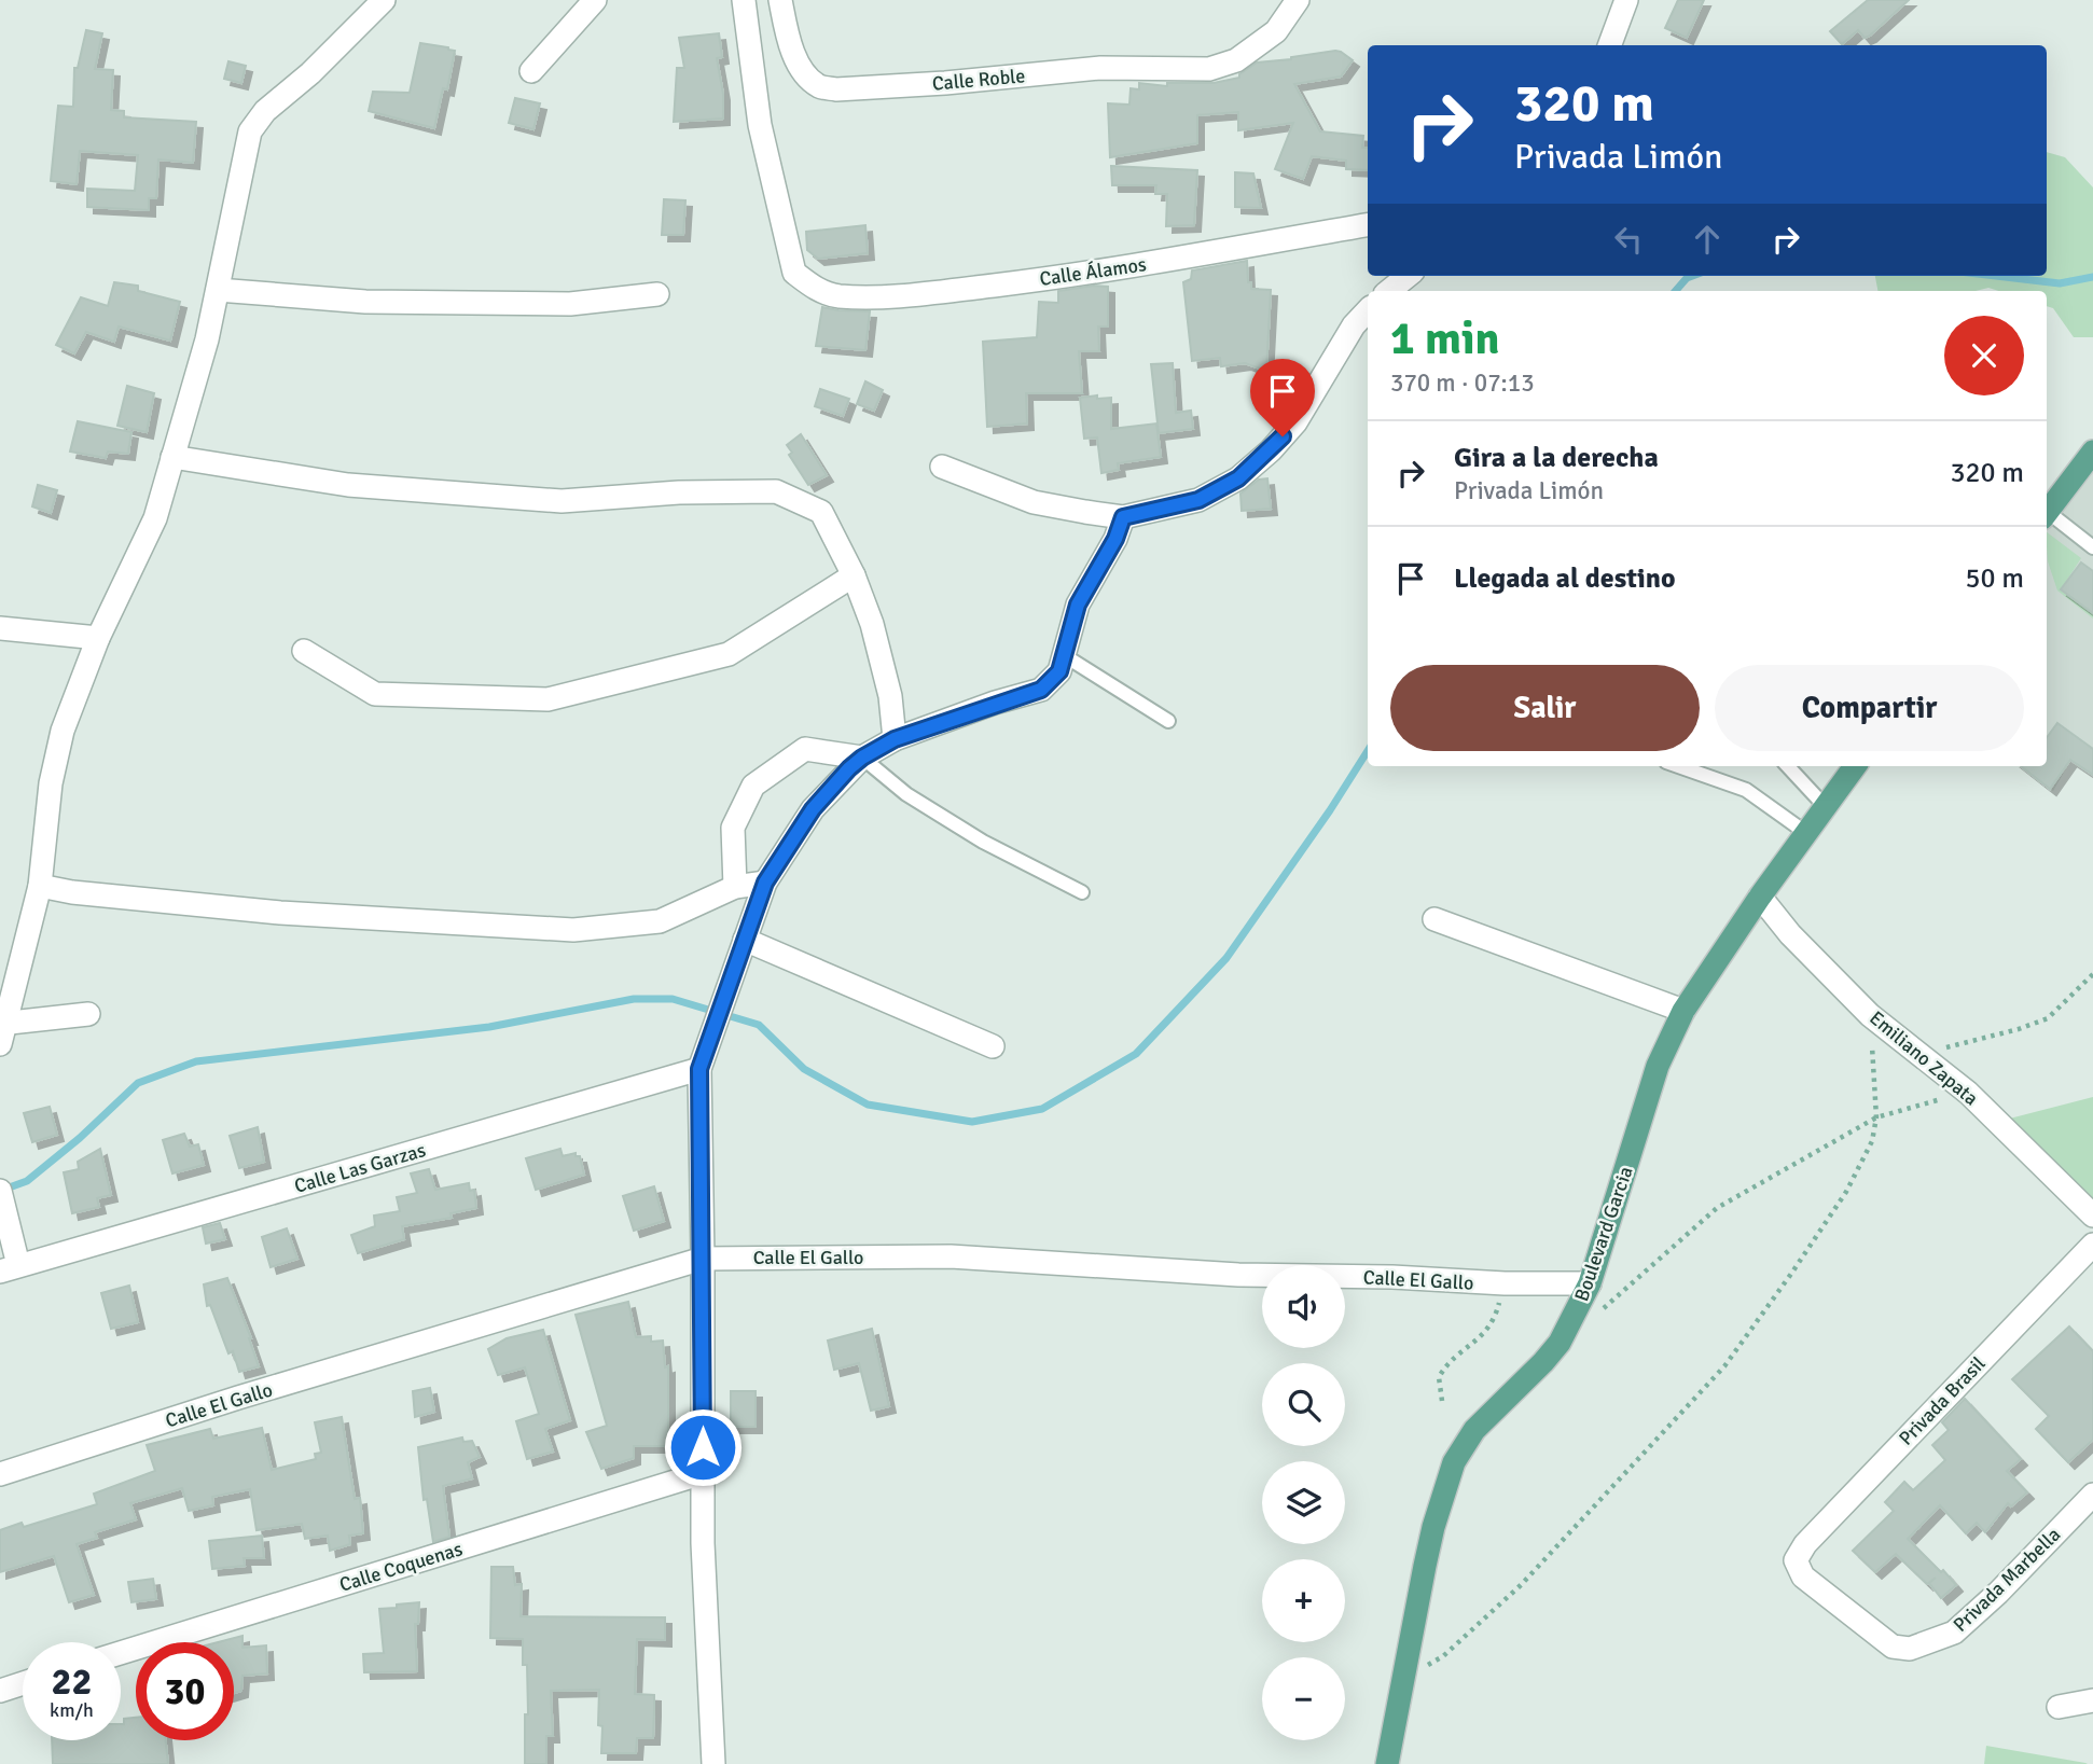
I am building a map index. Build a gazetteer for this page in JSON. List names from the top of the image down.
{
  "streets": {
    "main road": ["Boulevard Garcia"],
    "street": [
      "Calle Roble",
      "Calle Álamos",
      "Emiliano Zapata",
      "Calle Las Garzas",
      "Calle El Gallo",
      "Privada Brasil",
      "Calle Coquenas",
      "Privada Marbella"
    ]
  },
  "crossings": [
    ["Emiliano Zapata", "Boulevard Garcia"],
    ["Privada Brasil", "Privada Marbella"]
  ],
  "page": {
    "turn": ["320 m", "Privada Limón"],
    "heading": ["1 min", "370 m · 07:13"],
    "list": [
      {
        "name": "Gira a la derecha",
        "note": "Privada Limón",
        "value": "320 m"
      },
      {
        "name": "Llegada al destino",
        "value": "50 m"
      }
    ],
    "buttons": ["Salir", "Compartir"],
    "map_buttons": ["+", "−"],
    "speed": "22 km/h",
    "limit": "30"
  }
}
